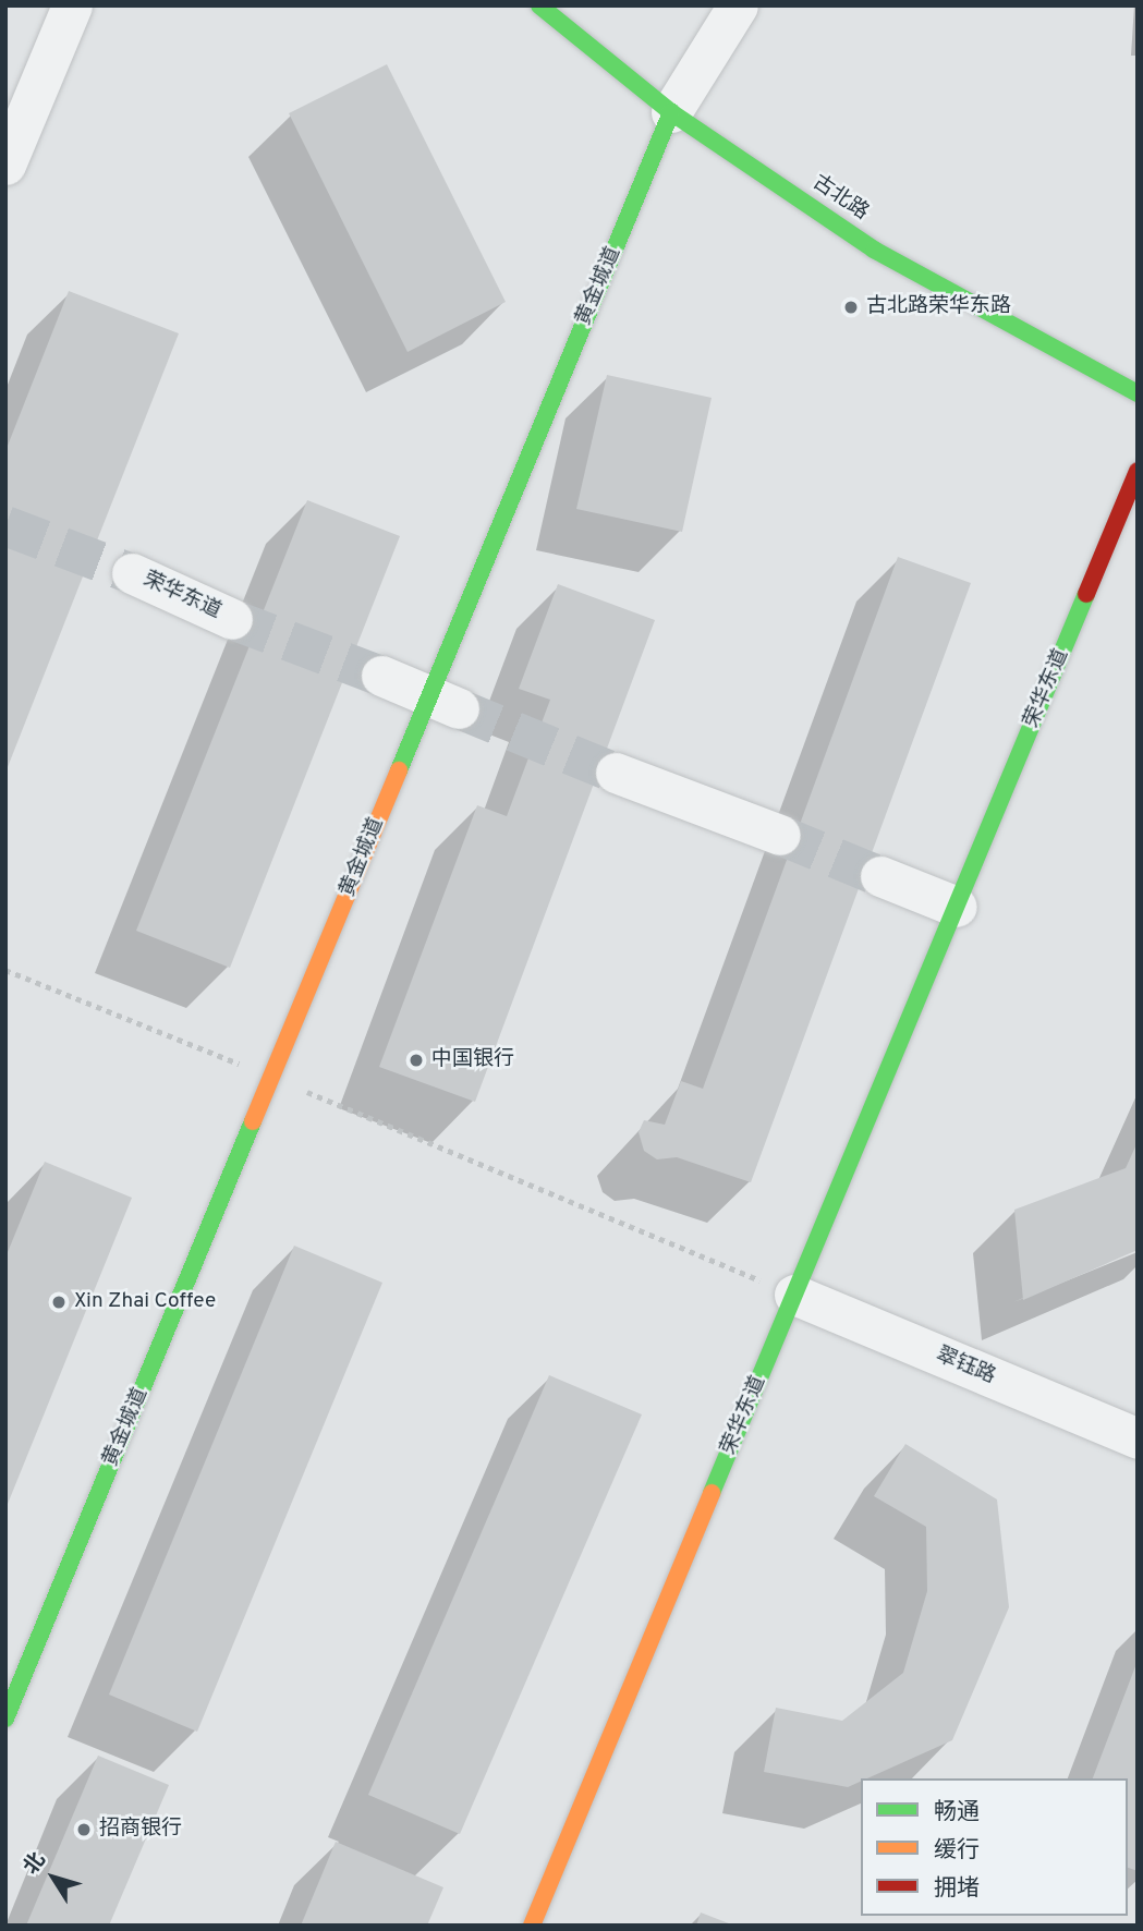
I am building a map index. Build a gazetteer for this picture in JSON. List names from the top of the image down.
{
  "streets": {
    "street": [
      "古北路",
      "黄金城道",
      "荣华东道",
      "翠钰路"
    ]
  },
  "crossings": [
    ["古北路", "黄金城道"],
    ["荣华东道", "翠钰路"]
  ],
  "places": [
    "古北路荣华东路",
    "中国银行",
    "Xin Zhai Coffee",
    "招商银行"
  ],
  "legend": ["畅通", "缓行", "拥堵"],
  "north": "top left"
}
